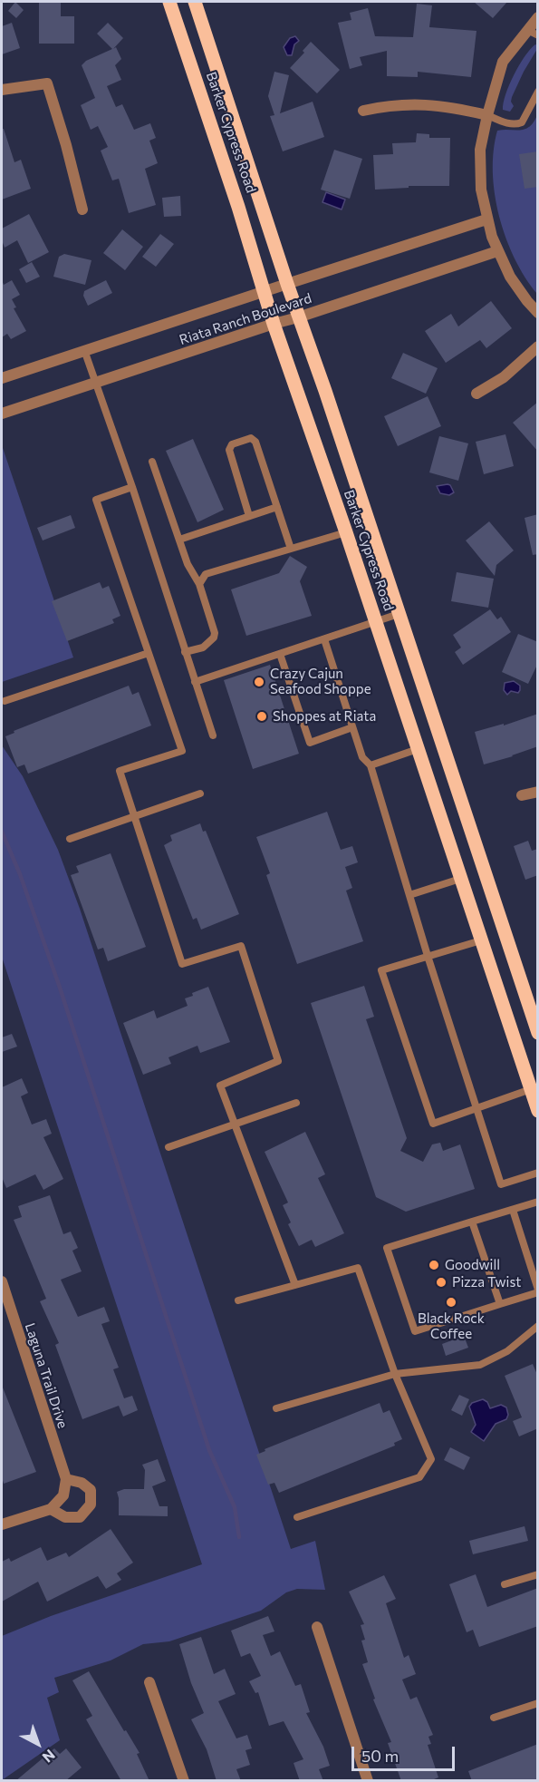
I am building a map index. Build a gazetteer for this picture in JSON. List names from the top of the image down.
{
  "streets": {
    "main road": ["Barker Cypress Road"],
    "street": ["Riata Ranch Boulevard", "Laguna Trail Drive"]
  },
  "crossings": [
    ["Barker Cypress Road", "Riata Ranch Boulevard"]
  ],
  "places": [
    "Crazy Cajun Seafood Shoppe",
    "Shoppes at Riata",
    "Goodwill",
    "Pizza Twist",
    "Black Rock Coffee"
  ],
  "scale_bar": "50 m",
  "north": "bottom right"
}
